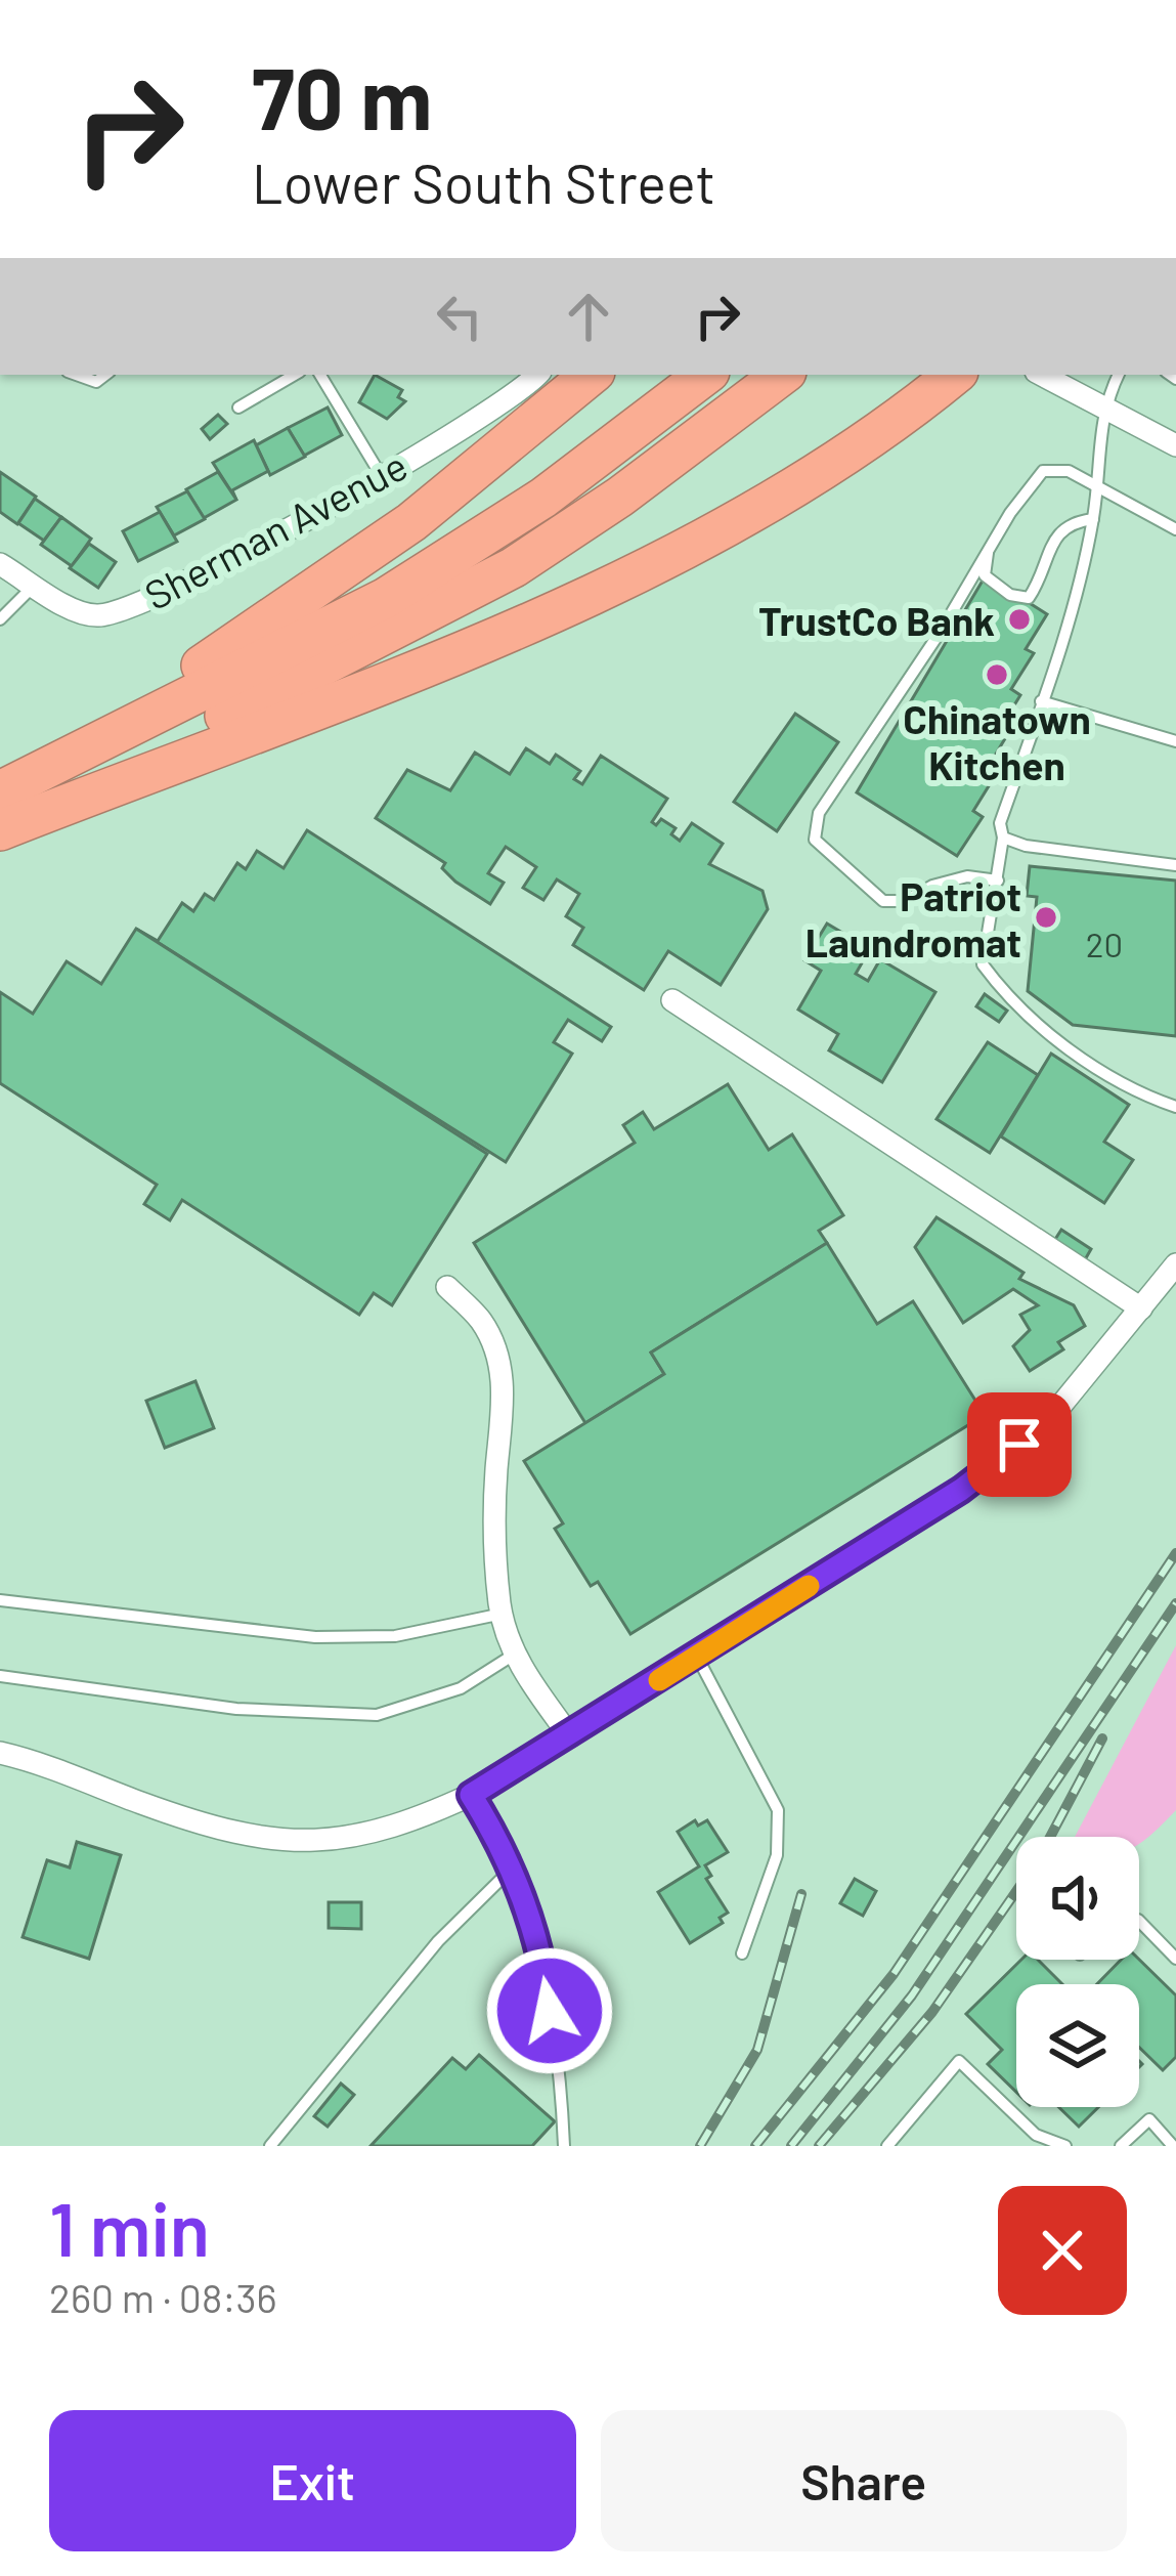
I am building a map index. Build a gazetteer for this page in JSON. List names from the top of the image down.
{
  "streets": {
    "street": ["Sherman Avenue"]
  },
  "places": ["TrustCo Bank", "Chinatown Kitchen", "Patriot Laundromat"],
  "house_numbers": ["20"],
  "page": {
    "turn": ["70 m", "Lower South Street"],
    "heading": ["1 min", "260 m · 08:36"],
    "buttons": ["Exit", "Share"]
  }
}
